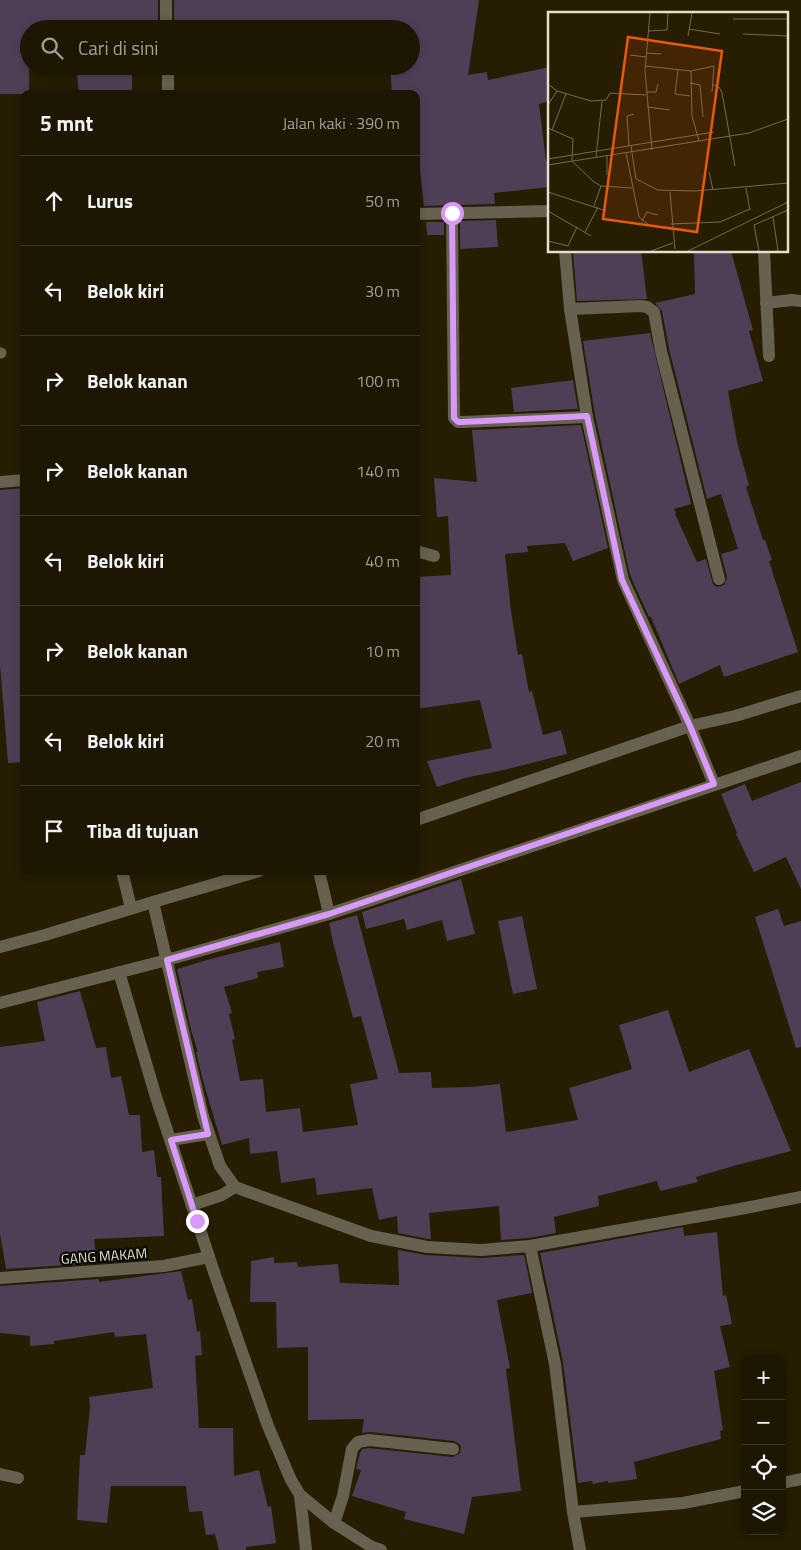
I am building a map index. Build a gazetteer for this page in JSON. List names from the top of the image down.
{
  "streets": {
    "street": ["GANG MAKAM"]
  },
  "page": {
    "search": "Cari di sini",
    "heading": ["5 mnt", "Jalan kaki · 390 m"],
    "list": [
      ["Lurus", "50 m"],
      ["Belok kiri", "30 m"],
      ["Belok kanan", "100 m"],
      ["Belok kanan", "140 m"],
      ["Belok kiri", "40 m"],
      ["Belok kanan", "10 m"],
      ["Belok kiri", "20 m"],
      "Tiba di tujuan"
    ],
    "map_buttons": ["+", "−"]
  }
}
